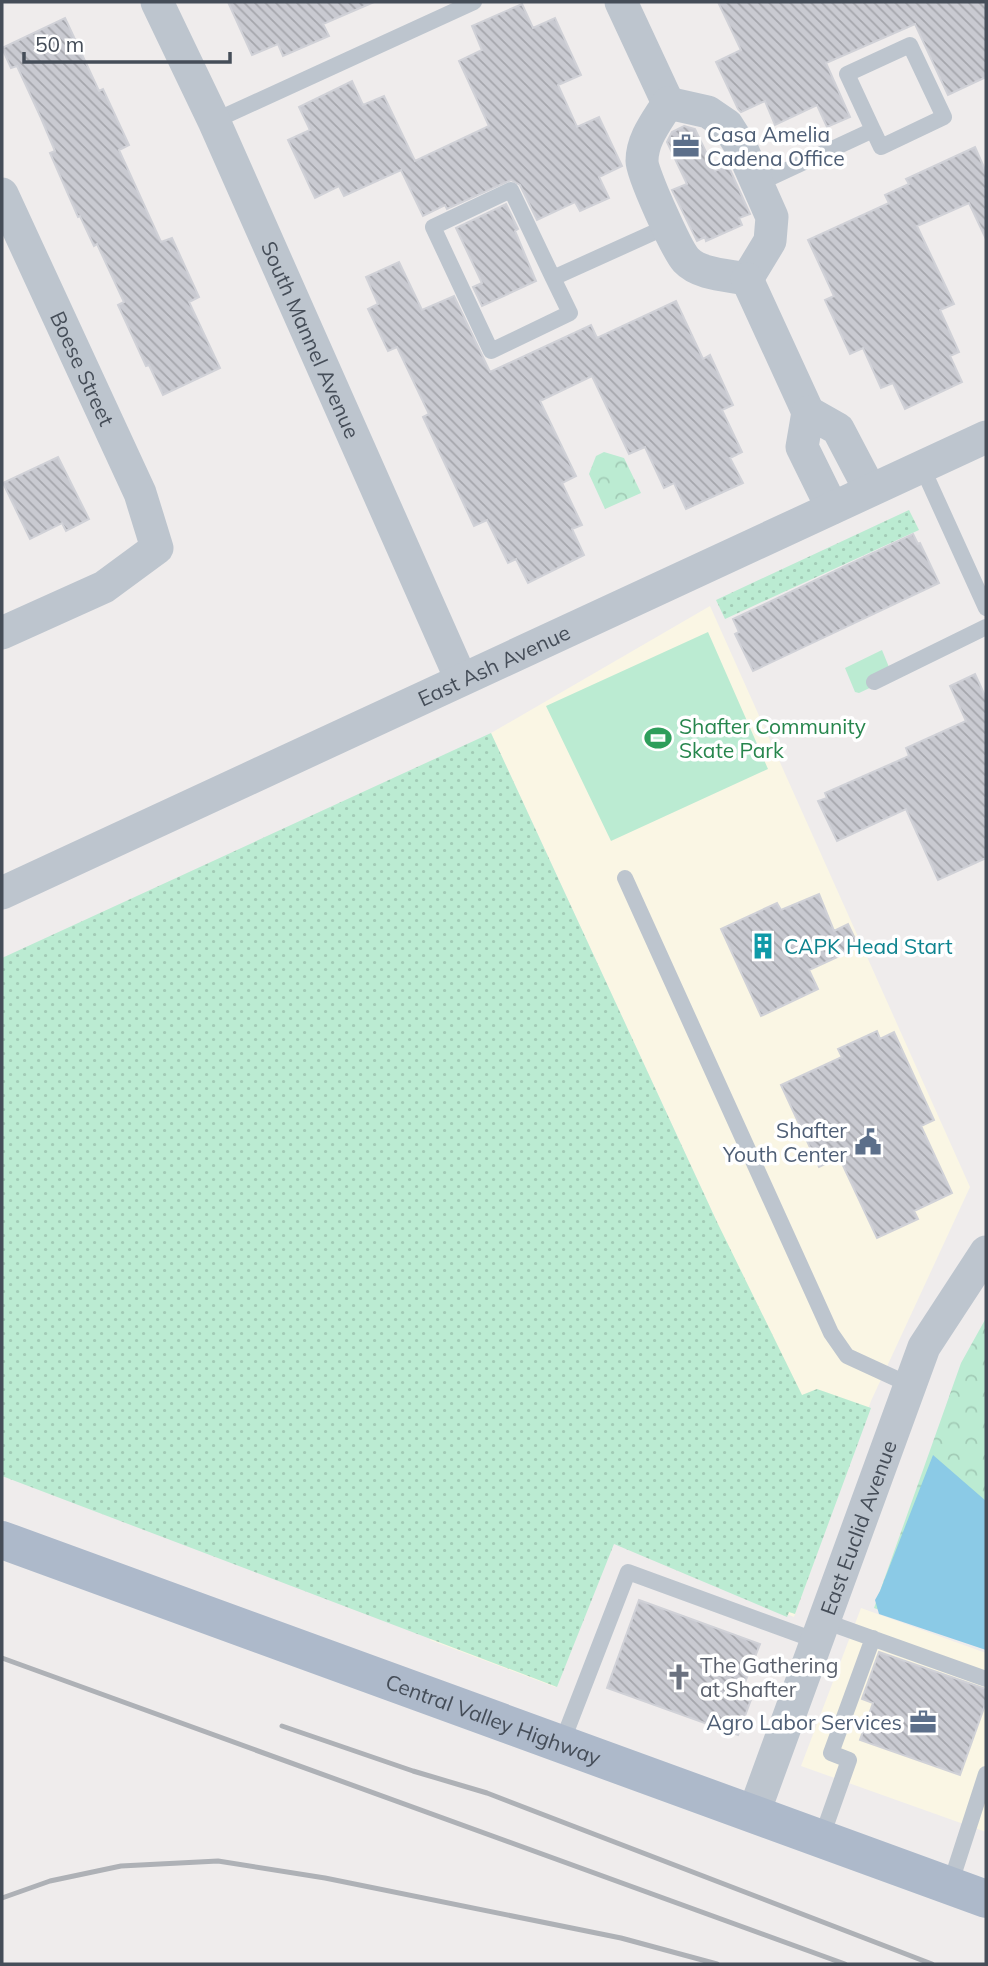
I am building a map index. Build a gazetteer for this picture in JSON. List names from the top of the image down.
{
  "streets": {
    "main road": ["Central Valley Highway"],
    "street": [
      "South Mannel Avenue",
      "Boese Street",
      "East Ash Avenue",
      "East Euclid Avenue"
    ]
  },
  "crossings": [
    ["South Mannel Avenue", "East Ash Avenue"],
    ["East Euclid Avenue", "Central Valley Highway"]
  ],
  "places": {
    "office": ["Casa Amelia Cadena Office", "Agro Labor Services"],
    "sports": ["Shafter Community Skate Park"],
    "building": ["CAPK Head Start"],
    "public building": ["Shafter Youth Center"],
    "church": ["The Gathering at Shafter"]
  },
  "scale_bar": "50 m"
}
